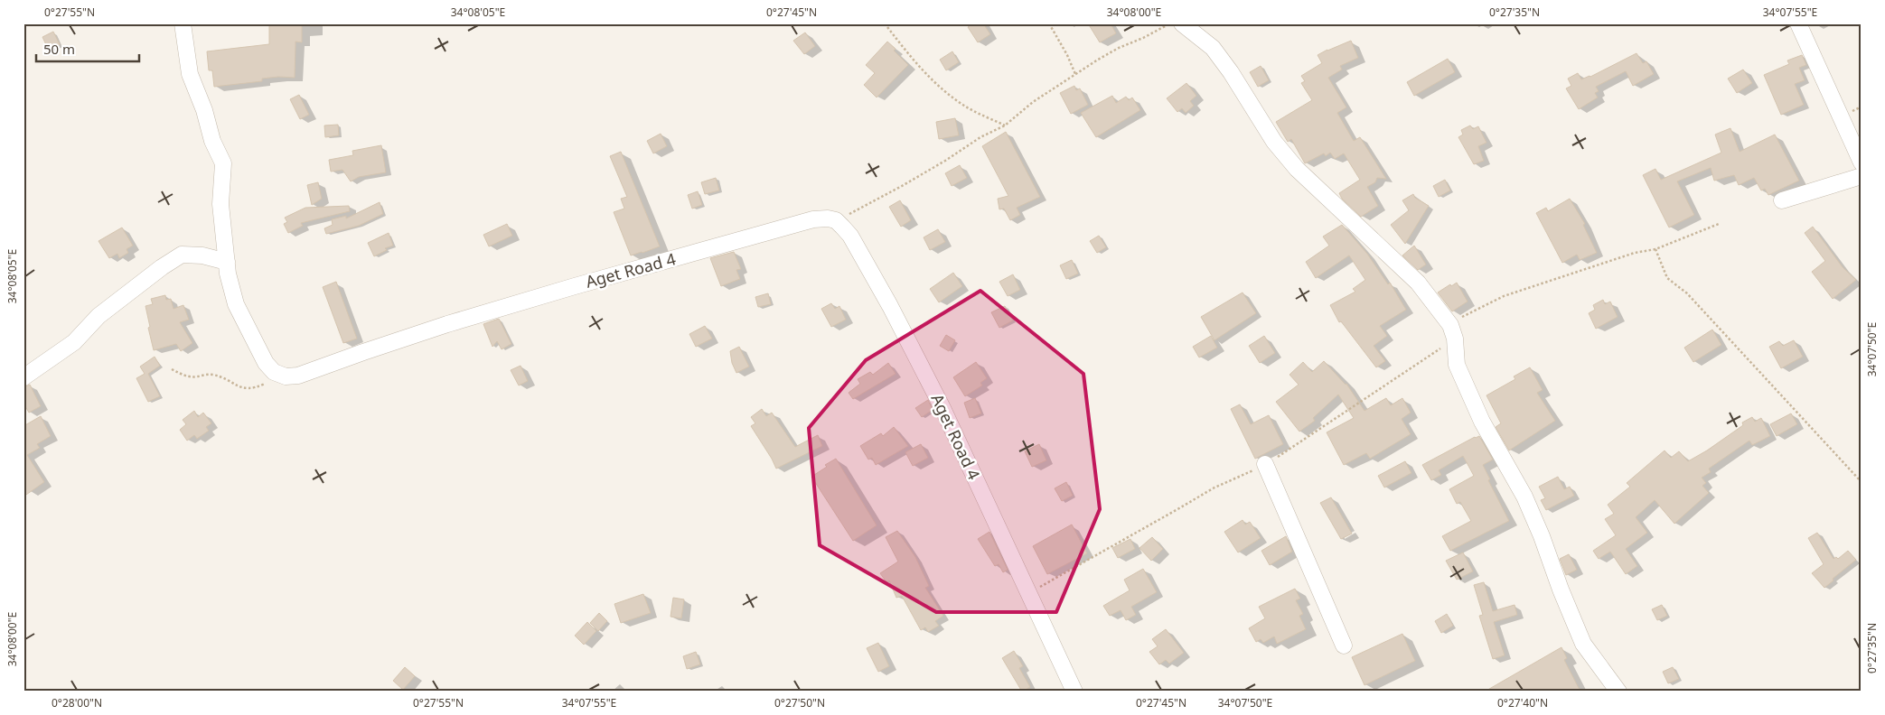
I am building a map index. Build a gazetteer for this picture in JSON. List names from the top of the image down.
{
  "streets": {
    "street": ["Aget Road 4"]
  },
  "scale_bar": "50 m",
  "coordinates": [
    "0°27'55\"N",
    "34°08'05\"E",
    "0°27'45\"N",
    "34°08'00\"E",
    "0°27'35\"N",
    "34°07'55\"E",
    "34°07'50\"E",
    "0°28'00\"N",
    "0°27'50\"N",
    "0°27'40\"N"
  ]
}
